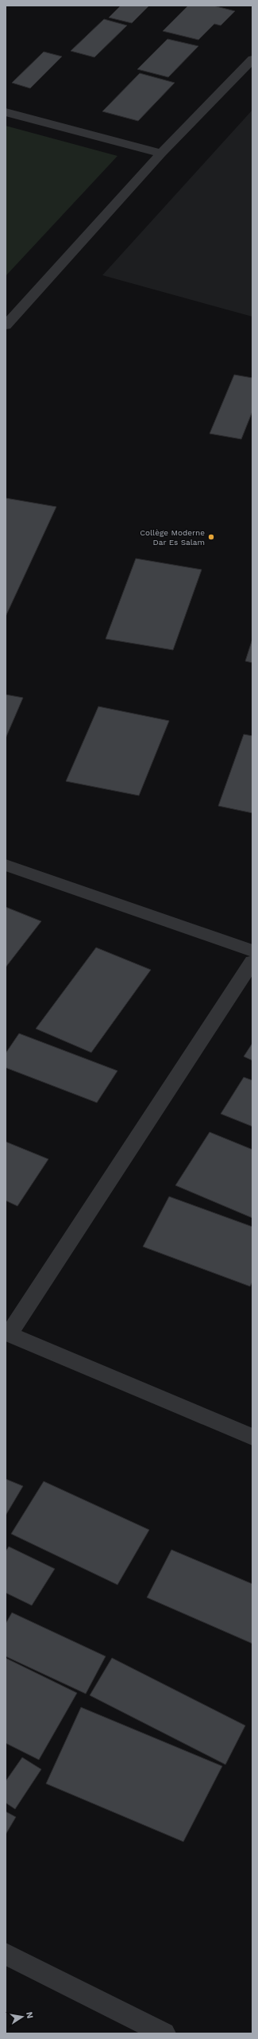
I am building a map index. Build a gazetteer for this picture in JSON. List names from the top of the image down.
{
  "places": ["Collège Moderne Dar Es Salam"],
  "north": "right"
}
